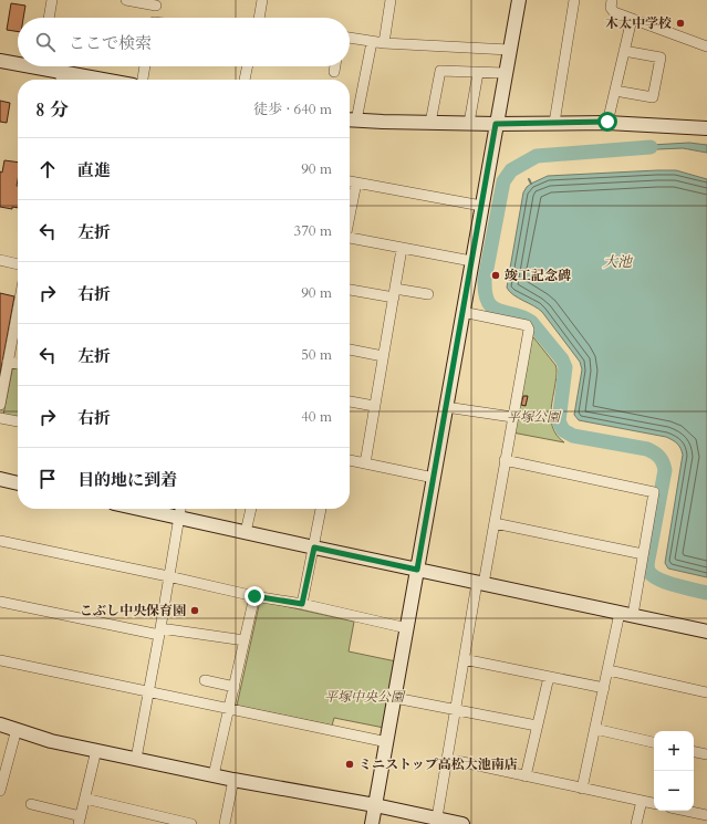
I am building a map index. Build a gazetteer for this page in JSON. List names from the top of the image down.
{
  "water": ["大池"],
  "parks": ["平塚公園", "平塚中央公園"],
  "places": [
    "木太中学校",
    "竣工記念碑",
    "こぶし中央保育園",
    "ミニストップ高松大池南店"
  ],
  "page": {
    "search": "ここで検索",
    "heading": ["8 分", "徒歩 · 640 m"],
    "list": [
      ["直進", "90 m"],
      ["左折", "370 m"],
      ["右折", "90 m"],
      ["左折", "50 m"],
      ["右折", "40 m"],
      "目的地に到着"
    ],
    "map_buttons": ["+", "−"]
  }
}
